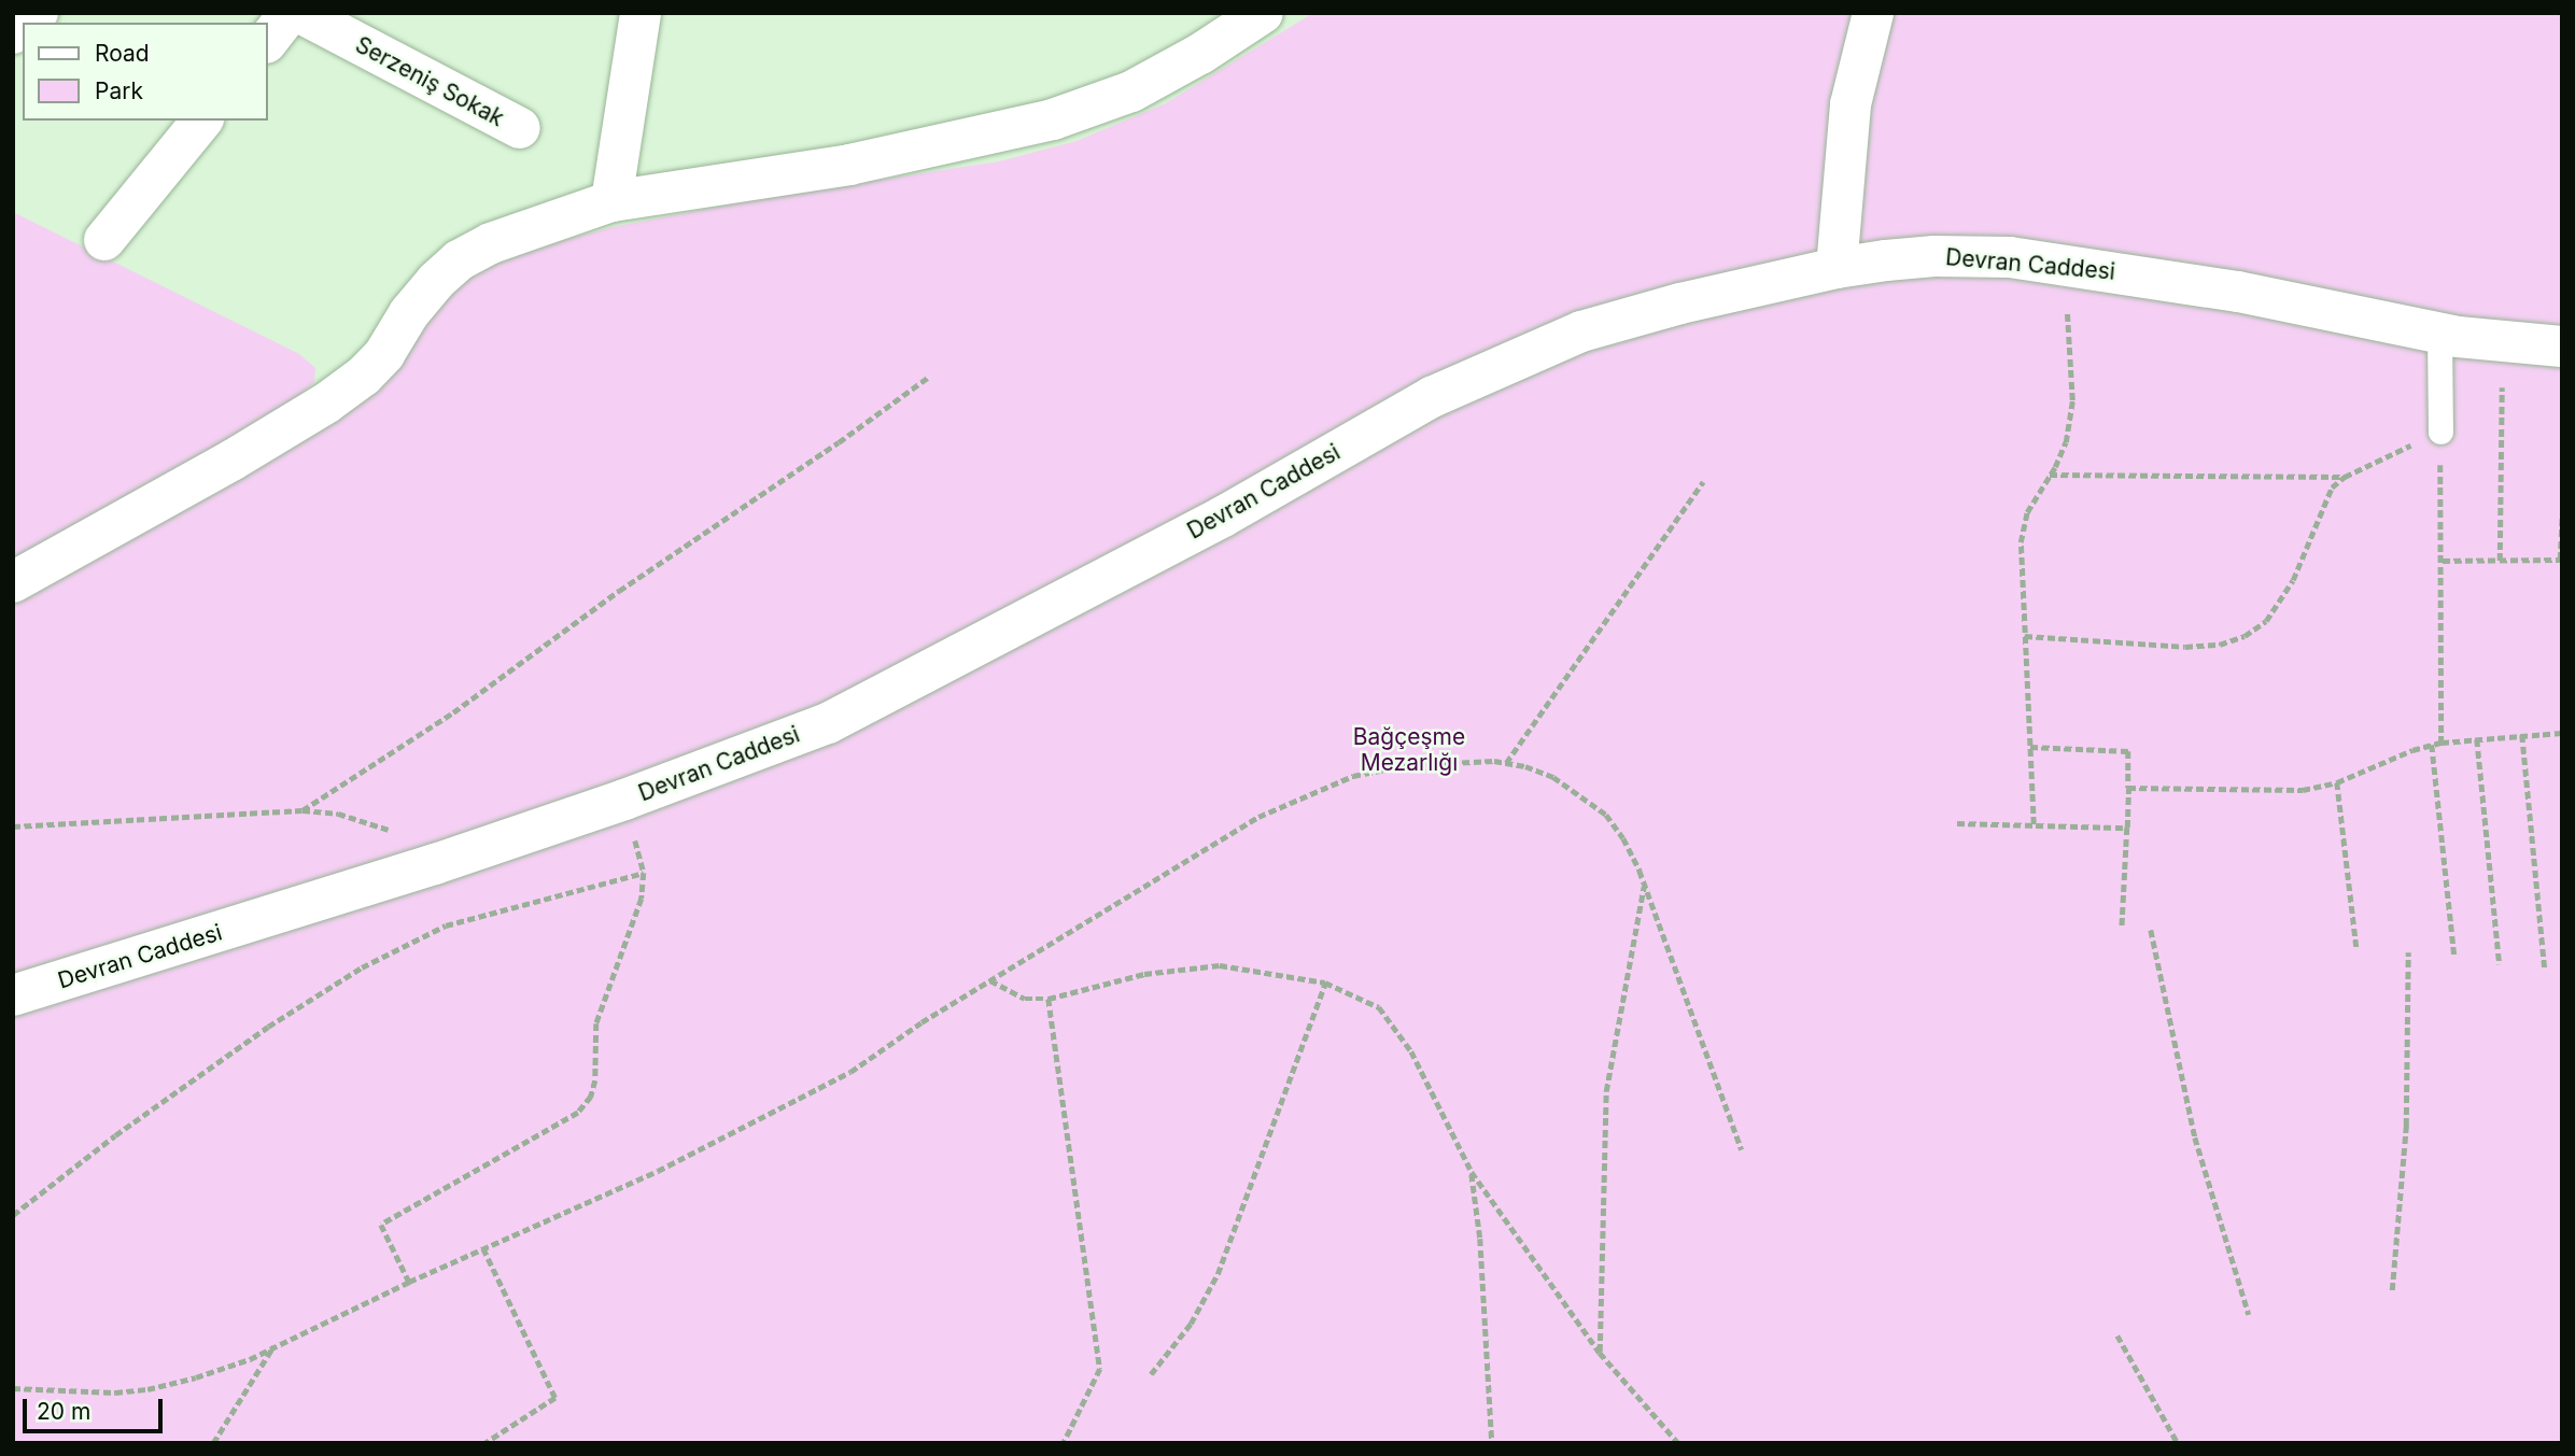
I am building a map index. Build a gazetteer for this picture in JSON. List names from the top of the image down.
{
  "streets": {
    "main road": ["Serzeniş Sokak", "Devran Caddesi"]
  },
  "parks": ["Bağçeşme Mezarlığı"],
  "legend": ["Road", "Park"],
  "scale_bar": "20 m"
}
